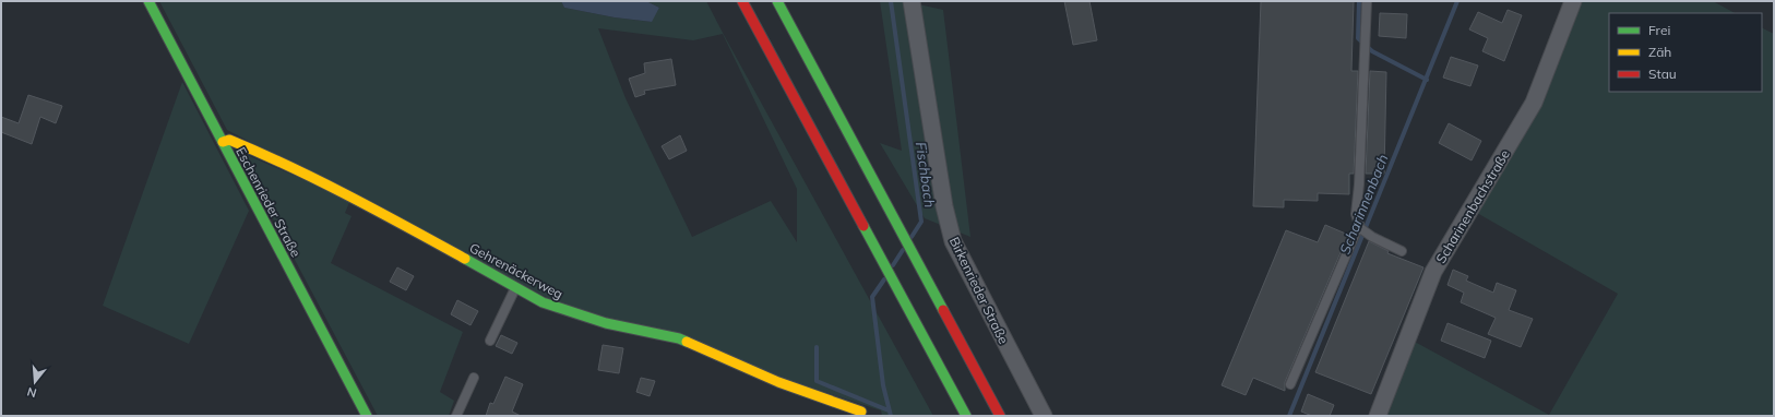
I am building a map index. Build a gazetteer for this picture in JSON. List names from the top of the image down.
{
  "streets": {
    "main road": ["Eschenrieder Straße", "Gehrenäckerweg"],
    "street": ["Scharinenbachstraße", "Birkenrieder Straße"]
  },
  "crossings": [
    ["Eschenrieder Straße", "Gehrenäckerweg"]
  ],
  "water": ["Fischbach", "Scharinnenbach"],
  "legend": ["Frei", "Zäh", "Stau"],
  "north": "bottom"
}
